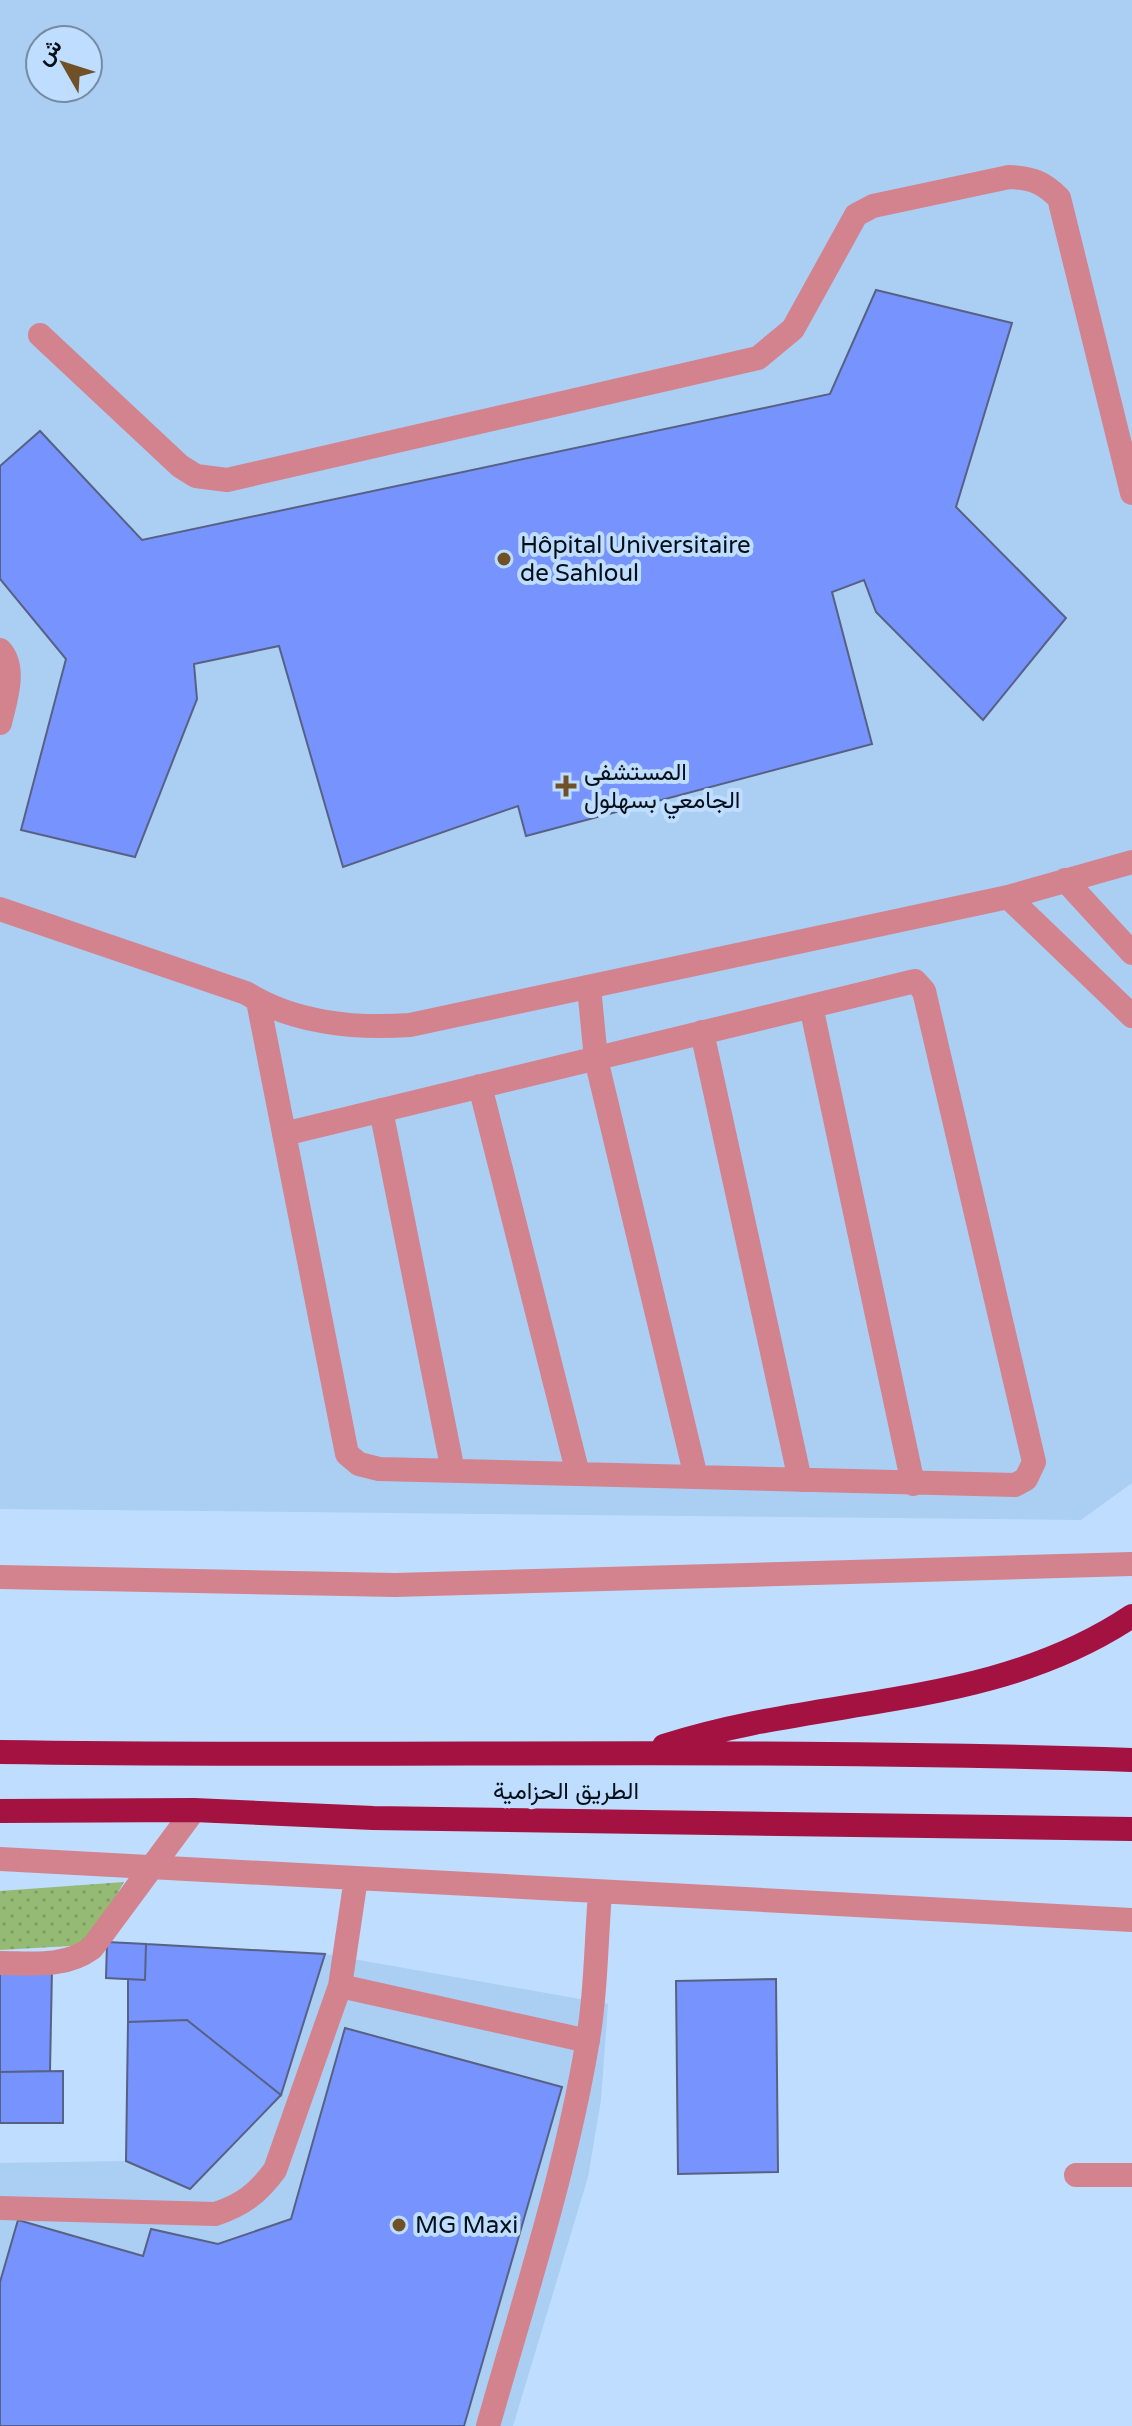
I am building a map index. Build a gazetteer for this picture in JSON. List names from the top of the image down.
{
  "streets": {
    "highway": ["الطريق الحزامية"]
  },
  "places": {
    "other": ["Hôpital Universitaire de Sahloul", "MG Maxi"],
    "health": ["المستشفى الجامعي بسهلول"]
  },
  "north": "top left"
}
